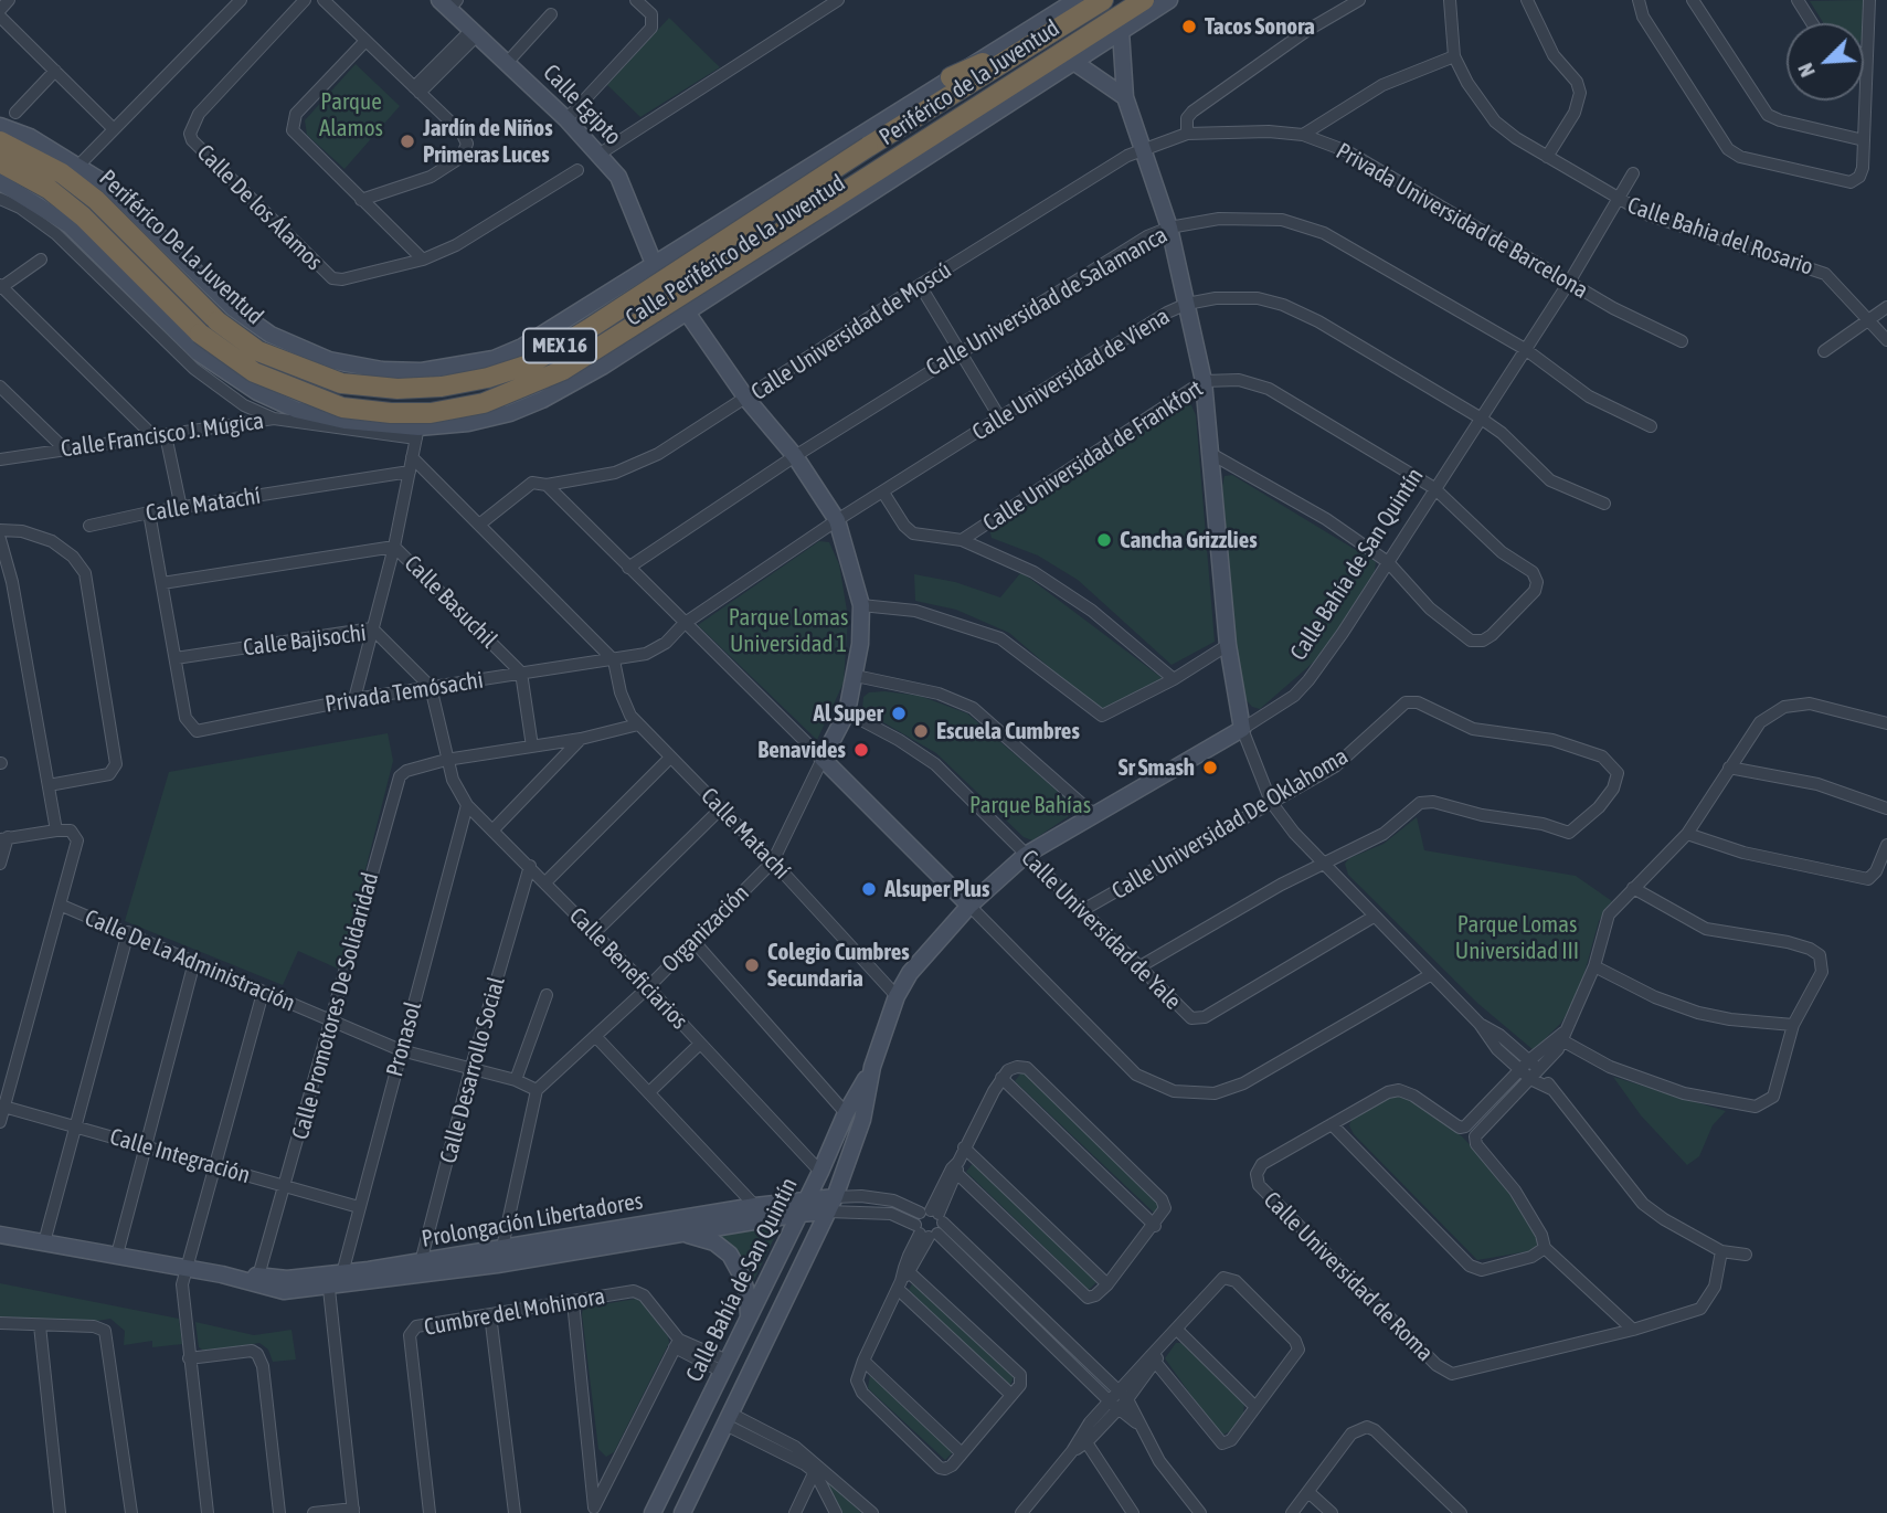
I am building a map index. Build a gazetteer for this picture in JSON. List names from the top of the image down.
{
  "streets": {
    "highway": ["Periférico de la Juventud", "Periférico De La Juventud", "MEX 16"],
    "street": [
      "Calle Egipto",
      "Calle De los Álamos",
      "Privada Universidad de Barcelona",
      "Calle Bahia del Rosario",
      "Calle Periférico de la Juventud",
      "Calle Universidad de Salamanca",
      "Calle Universidad de Moscú",
      "Calle Universidad de Viena",
      "Calle Francisco J. Múgica",
      "Calle Universidad de Frankfort",
      "Calle Matachí",
      "Calle Bahía de San Quintín",
      "Calle Basuchil",
      "Calle Bajisochi",
      "Privada Temósachi",
      "Calle Universidad De Oklahoma",
      "Organización",
      "Calle Universidad de Yale",
      "Calle De La Administración",
      "Calle Beneficiarios",
      "Calle Promotores De Solidaridad",
      "Pronasol",
      "Calle Desarrollo Social",
      "Calle Integración",
      "Prolongación Libertadores",
      "Calle Universidad de Roma",
      "Cumbre del Mohinora"
    ]
  },
  "crossings": [
    ["Periférico de la Juventud", "Periférico De La Juventud"],
    ["Periférico de la Juventud", "Calle Periférico de la Juventud"],
    ["Calle Egipto", "Calle Periférico de la Juventud"],
    ["Calle Egipto", "Calle Universidad de Salamanca"],
    ["Calle Egipto", "Calle Universidad de Moscú"],
    ["Calle Egipto", "Calle Universidad de Viena"],
    ["Privada Universidad de Barcelona", "Calle Universidad de Moscú"],
    ["Privada Universidad de Barcelona", "Calle Bahía de San Quintín"],
    ["Calle Bahia del Rosario", "Calle Bahía de San Quintín"],
    ["Calle Periférico de la Juventud", "Calle Francisco J. Múgica"],
    ["Calle Universidad de Salamanca", "Calle Bahía de San Quintín"],
    ["Calle Universidad de Viena", "Calle Matachí"],
    ["Calle Universidad de Viena", "Calle Bahía de San Quintín"],
    ["Calle Universidad de Viena", "Privada Temósachi"],
    ["Calle Universidad de Frankfort", "Calle Bahía de San Quintín"],
    ["Calle Matachí", "Calle Bahía de San Quintín"],
    ["Calle Matachí", "Privada Temósachi"],
    ["Calle Matachí", "Organización"],
    ["Calle Bahía de San Quintín", "Calle Universidad de Yale"],
    ["Calle Bahía de San Quintín", "Calle Beneficiarios"],
    ["Calle Bahía de San Quintín", "Prolongación Libertadores"],
    ["Calle Bahía de San Quintín", "Cumbre del Mohinora"],
    ["Calle Basuchil", "Privada Temósachi"],
    ["Calle Bajisochi", "Privada Temósachi"],
    ["Calle Universidad De Oklahoma", "Calle Universidad de Yale"],
    ["Organización", "Calle De La Administración"],
    ["Organización", "Calle Beneficiarios"],
    ["Calle De La Administración", "Calle Promotores De Solidaridad"],
    ["Calle De La Administración", "Pronasol"],
    ["Calle De La Administración", "Calle Desarrollo Social"],
    ["Calle Beneficiarios", "Calle Promotores De Solidaridad"],
    ["Calle Beneficiarios", "Pronasol"],
    ["Calle Beneficiarios", "Calle Desarrollo Social"],
    ["Calle Promotores De Solidaridad", "Calle Integración"],
    ["Calle Promotores De Solidaridad", "Prolongación Libertadores"],
    ["Pronasol", "Calle Integración"],
    ["Pronasol", "Prolongación Libertadores"],
    ["Calle Desarrollo Social", "Prolongación Libertadores"]
  ],
  "parks": [
    "Parque Alamos",
    "Parque Lomas Universidad 1",
    "Parque Bahías",
    "Parque Lomas Universidad III"
  ],
  "places": [
    "Tacos Sonora",
    "Jardín de Niños Primeras Luces",
    "Cancha Grizzlies",
    "Al Super",
    "Escuela Cumbres",
    "Benavides",
    "Sr Smash",
    "Alsuper Plus",
    "Colegio Cumbres Secundaria"
  ],
  "north": "bottom left"
}
